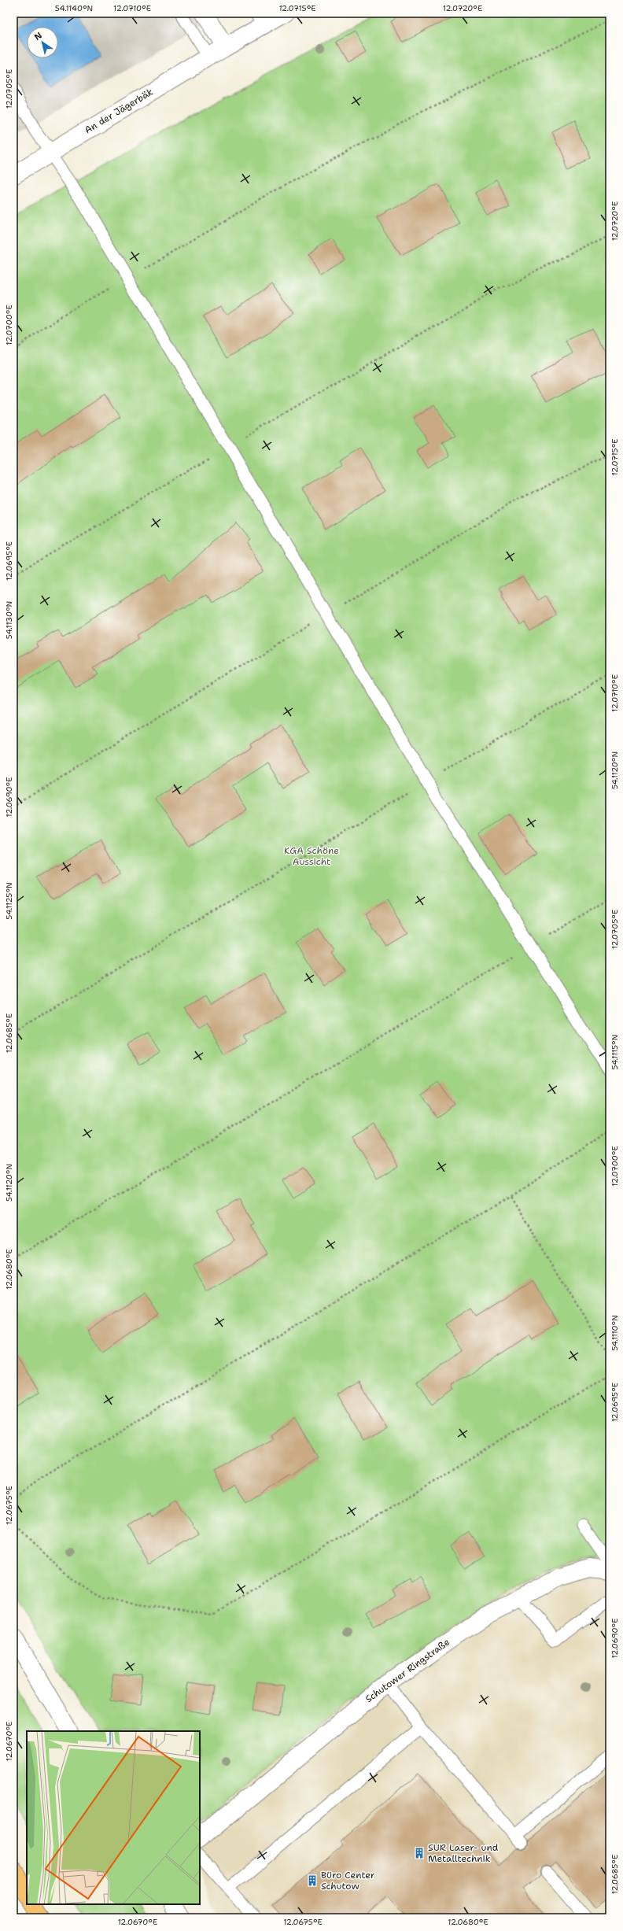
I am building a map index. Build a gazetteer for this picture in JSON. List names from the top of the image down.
{
  "streets": {
    "street": ["An der Jägerbäk", "Schutower Ringstraße"]
  },
  "parks": ["KGA Schöne Aussicht"],
  "places": {
    "building": ["SUR Laser- und Metalltechnik", "Büro Center Schutow"]
  },
  "north": "top left",
  "coordinates": [
    "54.1140°N",
    "12.0710°E",
    "12.0715°E",
    "12.0720°E",
    "12.0705°E",
    "12.0700°E",
    "12.0695°E",
    "54.1130°N",
    "54.1120°N",
    "12.0690°E",
    "54.1125°N",
    "12.0685°E",
    "54.1115°N",
    "12.0680°E",
    "54.1110°N",
    "12.0675°E",
    "12.0670°E"
  ]
}
